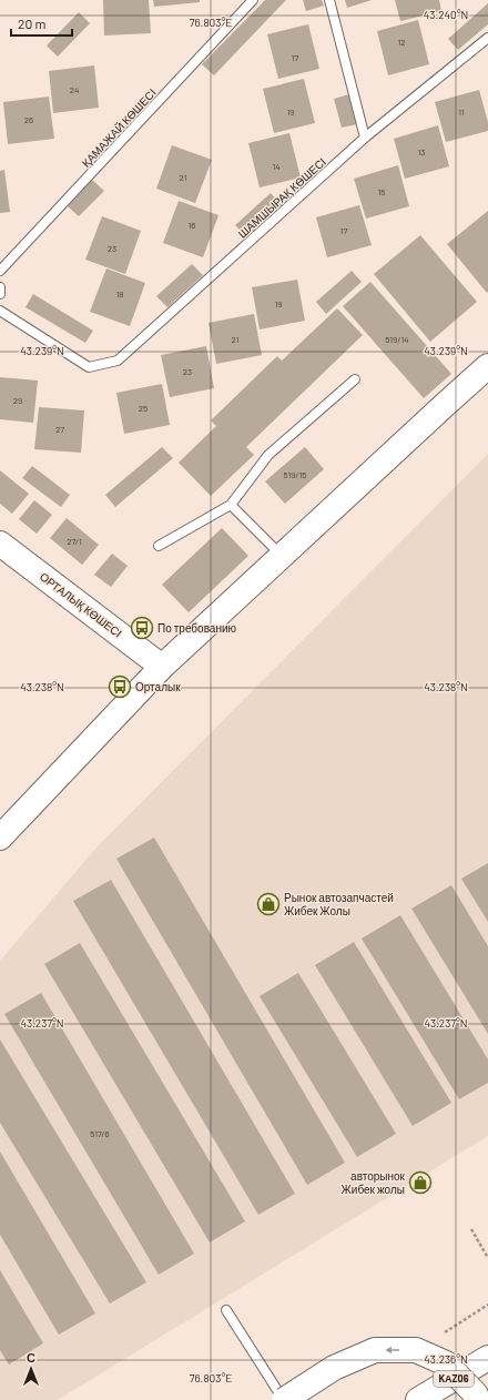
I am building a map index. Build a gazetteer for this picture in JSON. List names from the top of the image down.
{
  "streets": {
    "main road": ["ОРТАЛЫҚ КӨШЕСІ", "KАZ06"],
    "lane": ["ҚАМАЖАЙ КӨШЕСІ", "ШАМШЫРАҚ КӨШЕСІ"]
  },
  "places": {
    "bus stop": ["По требованию", "Орталык"],
    "shop": ["Рынок автозапчастей Жибек Жолы", "авторынок Жибек жолы"]
  },
  "house_numbers": [
    "12",
    "17",
    "24",
    "19",
    "11",
    "26",
    "13",
    "14",
    "21",
    "15",
    "16",
    "17",
    "23",
    "18",
    "19",
    "21",
    "519/14",
    "23",
    "29",
    "25",
    "27",
    "519/15",
    "27/1",
    "517/6"
  ],
  "scale_bar": "20 m",
  "north": "top",
  "coordinates": [
    "43.240°N",
    "76.803°E",
    "43.239°N",
    "43.238°N",
    "43.237°N",
    "43.236°N"
  ]
}
